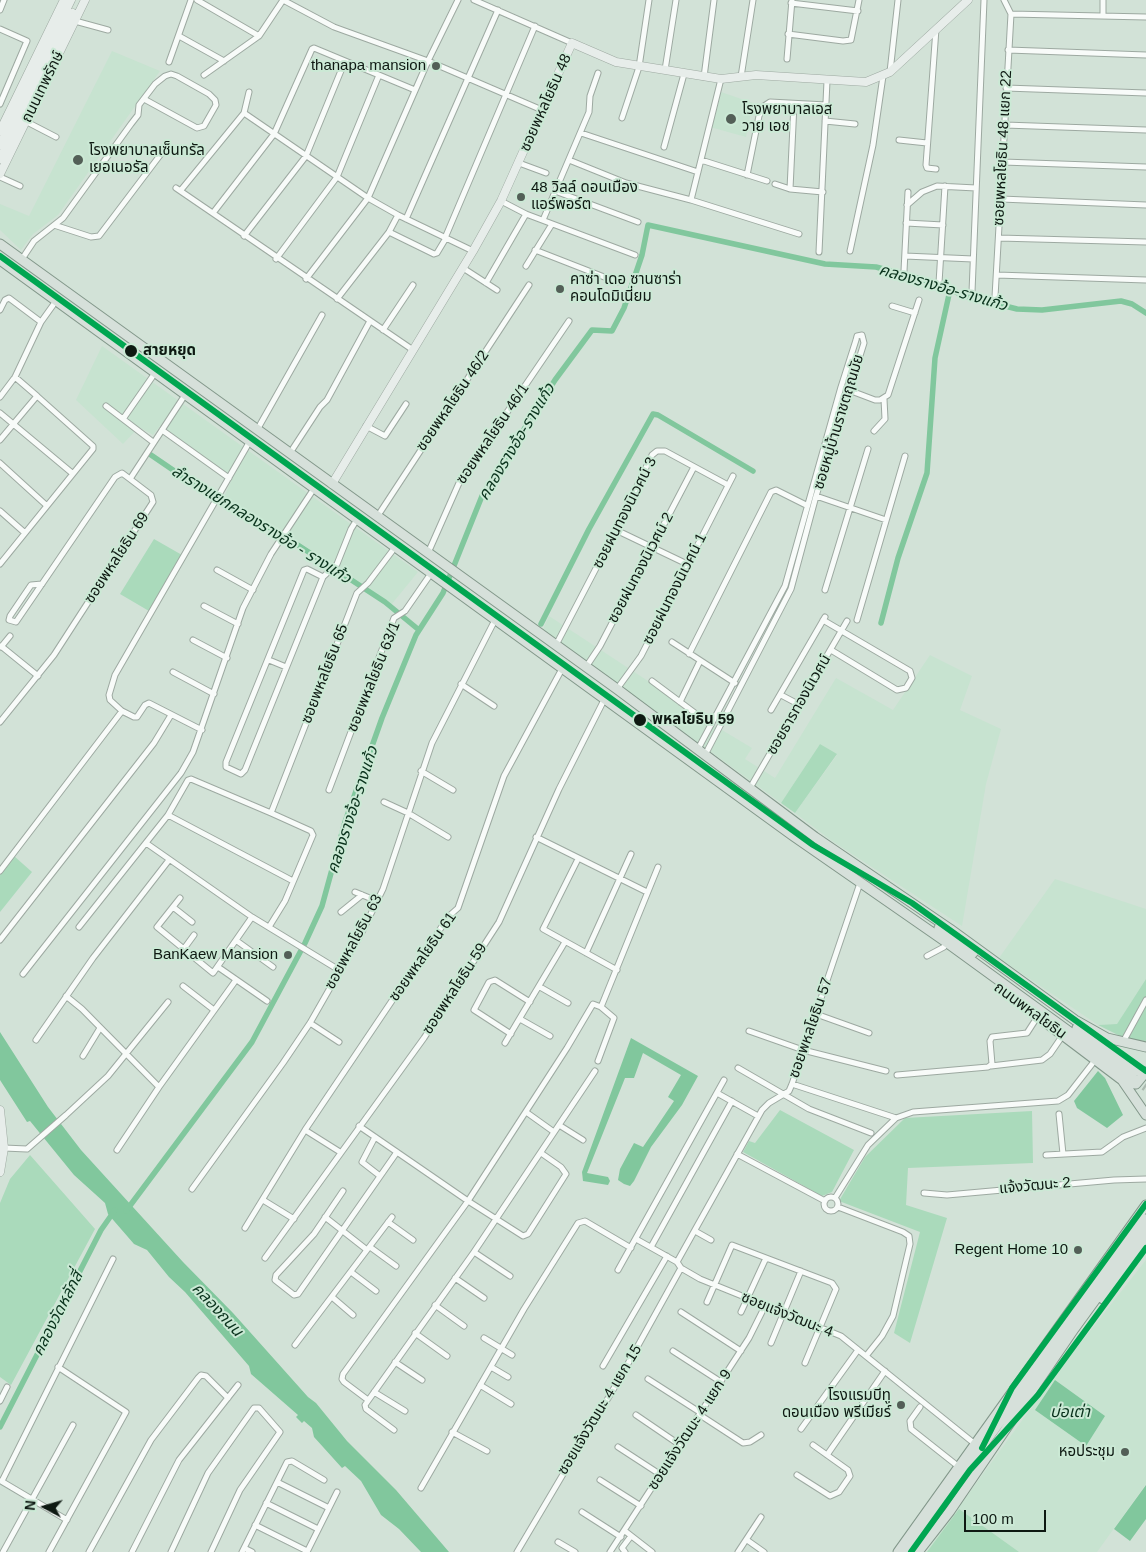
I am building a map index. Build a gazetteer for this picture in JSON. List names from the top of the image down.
{
  "streets": {
    "main road": ["ถนนพหลโยธิน"],
    "street": [
      "ถนนเทพรักษ์",
      "ซอยพหลโยธิน 48",
      "ซอยพหลโยธิน 48 แยก 22",
      "ซอยพหลโยธิน 46/2",
      "ซอยหมู่บ้านราชตฤณมัย",
      "ซอยพหลโยธิน 46/1",
      "ซอยฝนทองนิเวศน์ 3",
      "ซอยพหลโยธิน 69",
      "ซอยฝนทองนิเวศน์ 2",
      "ซอยฝนทองนิเวศน์ 1",
      "ซอยพหลโยธิน 65",
      "ซอยพหลโยธิน 63/1",
      "ซอยธารทองนิเวศน์",
      "ซอยพหลโยธิน 63",
      "ซอยพหลโยธิน 61",
      "ซอยพหลโยธิน 59",
      "ซอยพหลโยธิน 57",
      "แจ้งวัฒนะ 2",
      "ซอยแจ้งวัฒนะ 4",
      "ซอยแจ้งวัฒนะ 4 แยก 15",
      "ซอยแจ้งวัฒนะ 4 แยก 9"
    ]
  },
  "crossings": [
    ["ซอยพหลโยธิน 48", "ถนนพหลโยธิน"],
    ["ซอยพหลโยธิน 46/2", "ถนนพหลโยธิน"],
    ["ซอยหมู่บ้านราชตฤณมัย", "ถนนพหลโยธิน"],
    ["ซอยพหลโยธิน 46/1", "ถนนพหลโยธิน"],
    ["ซอยฝนทองนิเวศน์ 3", "ซอยฝนทองนิเวศน์ 2"],
    ["ซอยฝนทองนิเวศน์ 3", "ซอยฝนทองนิเวศน์ 1"],
    ["ซอยฝนทองนิเวศน์ 3", "ถนนพหลโยธิน"],
    ["ซอยฝนทองนิเวศน์ 2", "ถนนพหลโยธิน"],
    ["ซอยฝนทองนิเวศน์ 1", "ถนนพหลโยธิน"],
    ["ซอยพหลโยธิน 65", "ถนนพหลโยธิน"],
    ["ซอยพหลโยธิน 63/1", "ถนนพหลโยธิน"],
    ["ซอยธารทองนิเวศน์", "ถนนพหลโยธิน"],
    ["ซอยพหลโยธิน 63", "ถนนพหลโยธิน"],
    ["ซอยพหลโยธิน 61", "ถนนพหลโยธิน"],
    ["ซอยพหลโยธิน 59", "ถนนพหลโยธิน"],
    ["ถนนพหลโยธิน", "ซอยพหลโยธิน 57"],
    ["ซอยพหลโยธิน 57", "ซอยแจ้งวัฒนะ 4"],
    ["ซอยแจ้งวัฒนะ 4", "ซอยแจ้งวัฒนะ 4 แยก 15"],
    ["ซอยแจ้งวัฒนะ 4", "ซอยแจ้งวัฒนะ 4 แยก 9"]
  ],
  "water": [
    "คลองรางอ้อ-รางแก้ว",
    "ลำรางแยกคลองรางอ้อ - รางแก้ว",
    "คลองถนน",
    "คลองวัดหลักสี่",
    "บ่อเต่า"
  ],
  "places": [
    "thanapa mansion",
    "โรงพยาบาลเอส วาย เอช",
    "โรงพยาบาลเซ็นทรัล เยอเนอรัล",
    "48 วิลล์ ดอนเมือง แอร์พอร์ต",
    "คาซ่า เดอ ซานซาร่า คอนโดมิเนี่ยม",
    "สายหยุด",
    "พหลโยธิน 59",
    "BanKaew Mansion",
    "Regent Home 10",
    "โรงแรมบีทู ดอนเมือง พรีเมียร์",
    "หอประชุม"
  ],
  "scale_bar": "100 m",
  "north": "left"
}
